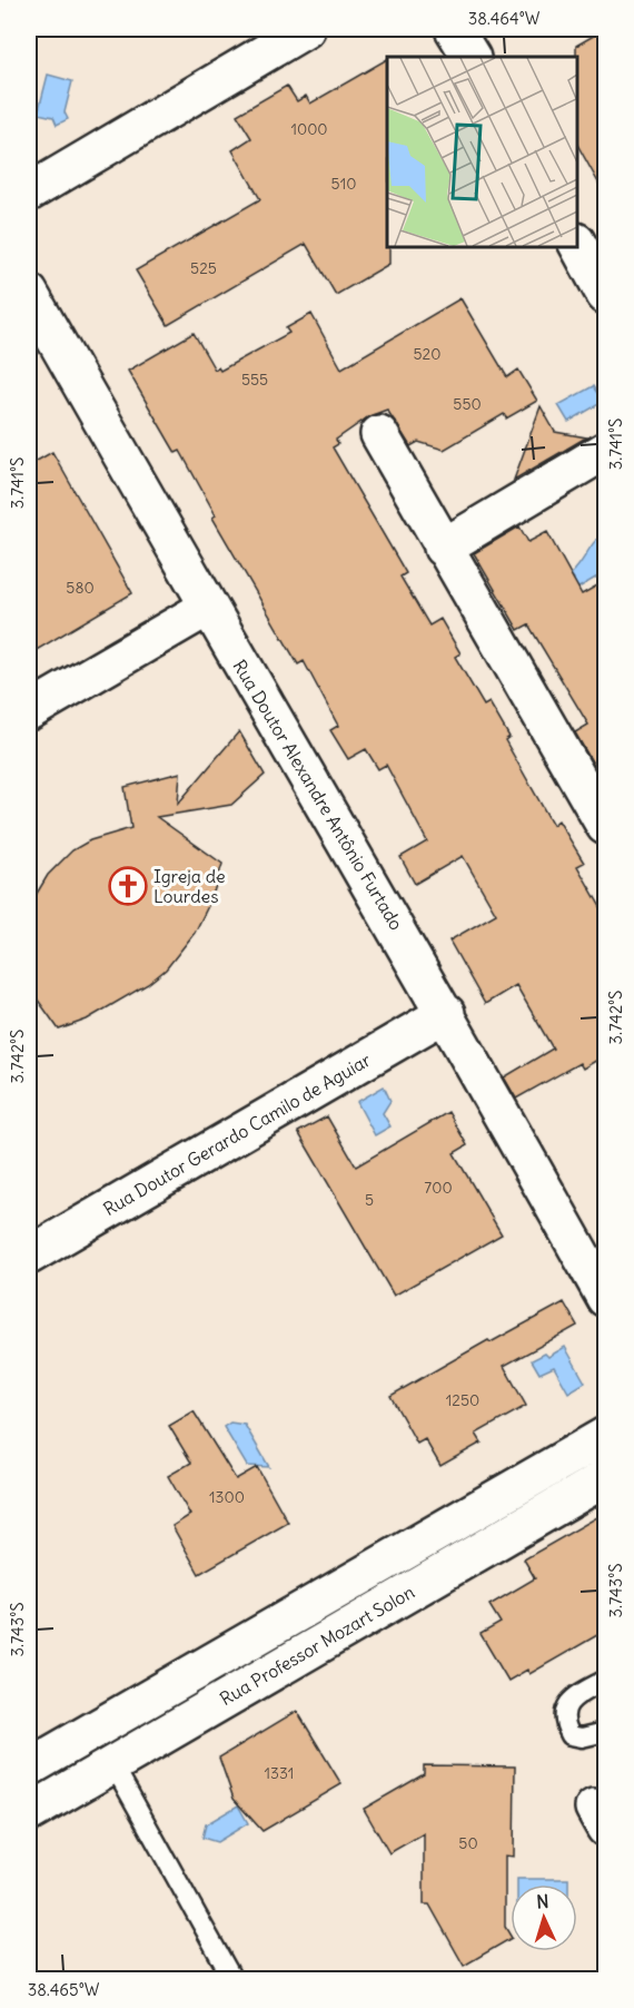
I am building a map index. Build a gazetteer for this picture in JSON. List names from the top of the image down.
{
  "streets": {
    "street": ["Rua Doutor Alexandre Antônio Furtado", "Rua Doutor Gerardo Camilo de Aguiar", "Rua Professor Mozart Solon"]
  },
  "crossings": [
    ["Rua Doutor Alexandre Antônio Furtado", "Rua Doutor Gerardo Camilo de Aguiar"]
  ],
  "places": {
    "church": ["Igreja de Lourdes"]
  },
  "house_numbers": [
    "1000",
    "510",
    "525",
    "520",
    "555",
    "550",
    "580",
    "700",
    "5",
    "1250",
    "1300",
    "1331",
    "50"
  ],
  "north": "top",
  "coordinates": [
    "38.464°W",
    "3.741°S",
    "3.742°S",
    "3.743°S",
    "38.465°W"
  ]
}
